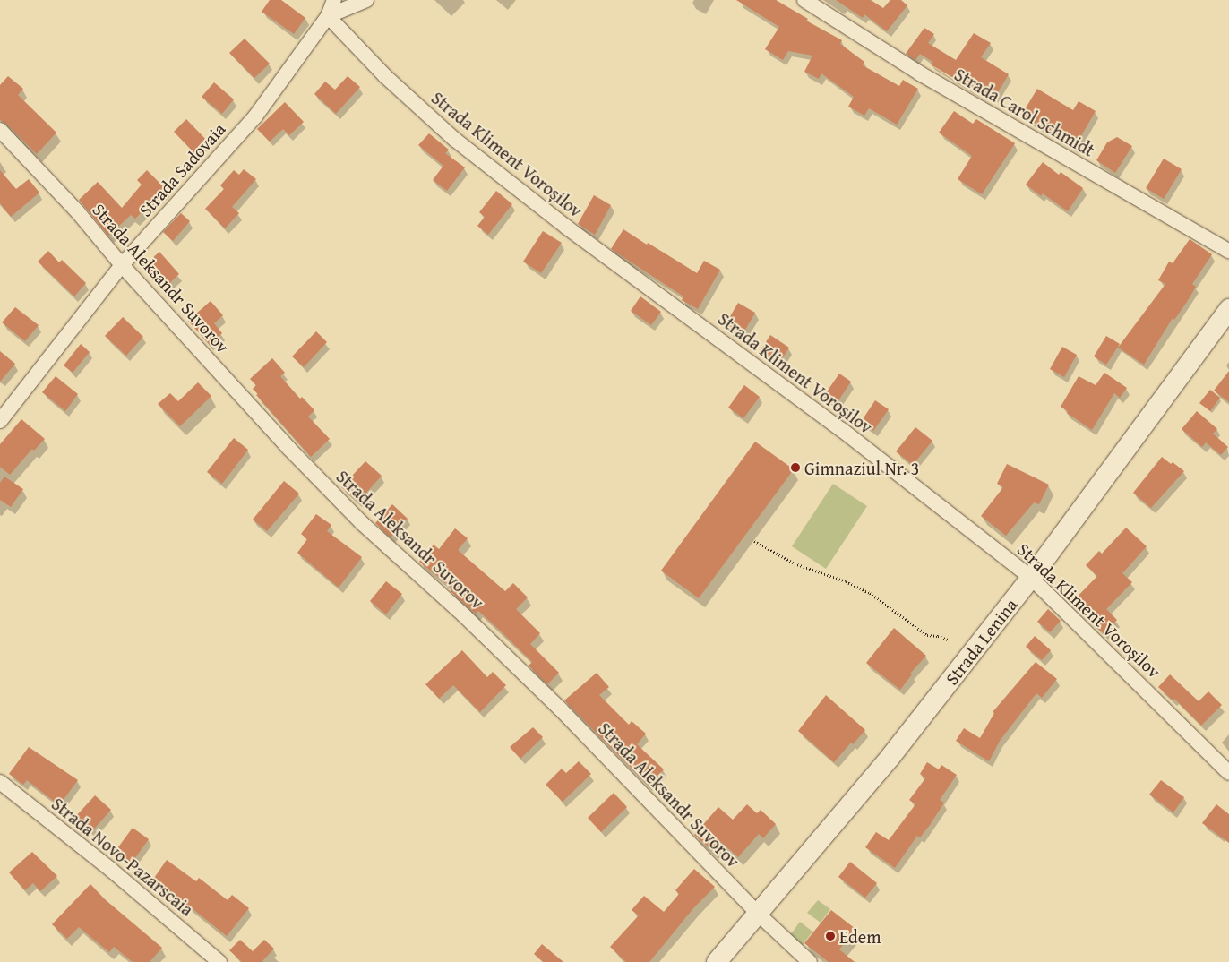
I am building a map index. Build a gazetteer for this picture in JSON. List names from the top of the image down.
{
  "streets": {
    "street": [
      "Strada Carol Schmidt",
      "Strada Kliment Voroșilov",
      "Strada Sadovaia",
      "Strada Aleksandr Suvorov",
      "Strada Lenina",
      "Strada Novo-Pazarscaia"
    ]
  },
  "crossings": [
    ["Strada Kliment Voroșilov", "Strada Sadovaia"],
    ["Strada Kliment Voroșilov", "Strada Lenina"],
    ["Strada Sadovaia", "Strada Aleksandr Suvorov"],
    ["Strada Aleksandr Suvorov", "Strada Lenina"]
  ],
  "places": ["Gimnaziul Nr. 3", "Edem"]
}
